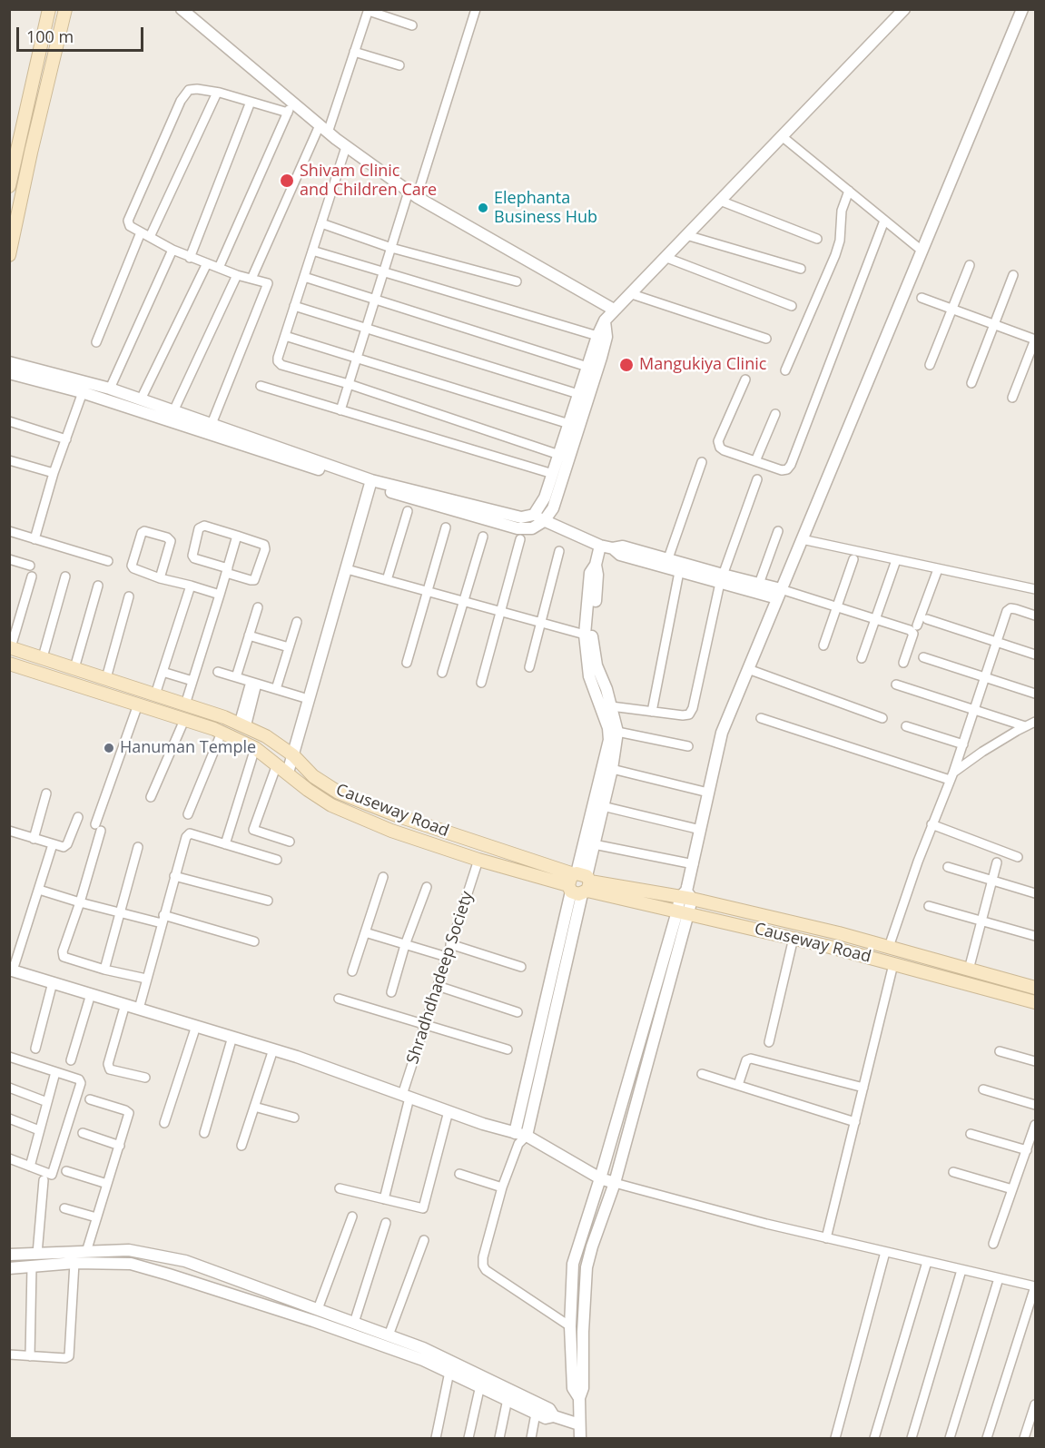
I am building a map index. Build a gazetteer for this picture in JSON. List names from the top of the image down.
{
  "streets": {
    "main road": ["Causeway Road"],
    "street": ["Shradhdhadeep Society"]
  },
  "crossings": [
    ["Causeway Road", "Shradhdhadeep Society"]
  ],
  "places": [
    "Shivam Clinic and Children Care",
    "Elephanta Business Hub",
    "Mangukiya Clinic",
    "Hanuman Temple"
  ],
  "scale_bar": "100 m"
}
